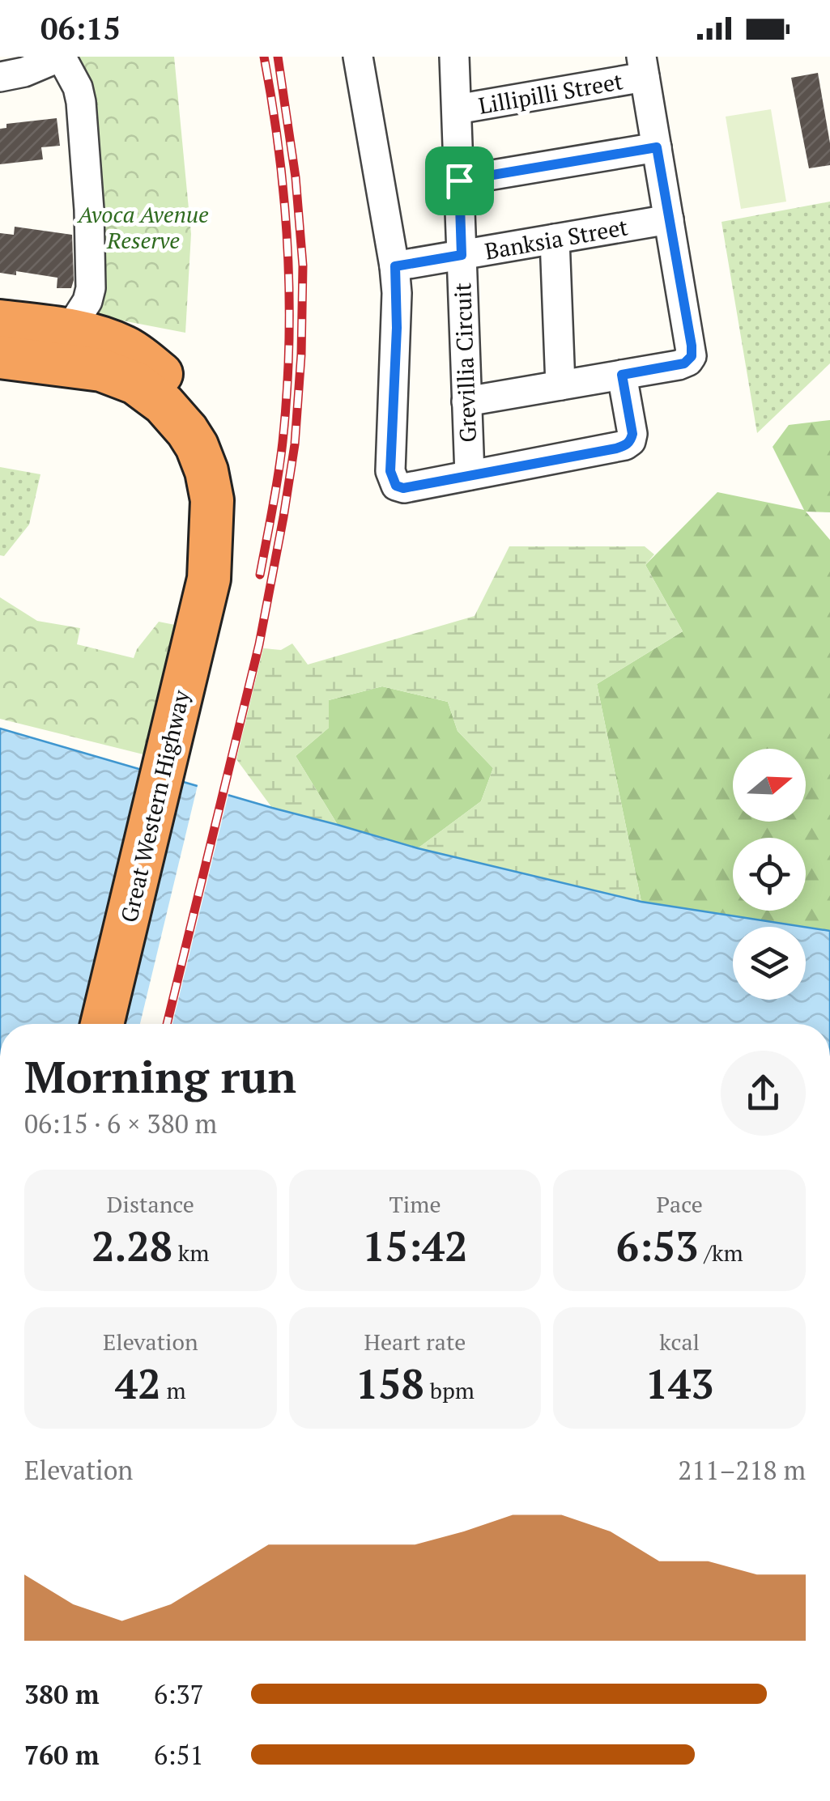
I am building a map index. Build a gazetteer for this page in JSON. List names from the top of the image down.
{
  "streets": {
    "highway": ["Great Western Highway"],
    "street": ["Lillipilli Street", "Banksia Street", "Grevillia Circuit"]
  },
  "crossings": [
    ["Lillipilli Street", "Grevillia Circuit"],
    ["Banksia Street", "Grevillia Circuit"]
  ],
  "parks": ["Avoca Avenue Reserve"],
  "north": "right",
  "page": {
    "status": "06:15",
    "heading": ["Morning run", "06:15 · 6 × 380 m"],
    "stats": [
      ["Distance", "2.28 km"],
      ["Time", "15:42"],
      ["Pace", "6:53 /km"],
      ["Elevation", "42 m"],
      ["Heart rate", "158 bpm"],
      ["kcal", "143"]
    ],
    "chart": ["Elevation", "211–218 m"],
    "list": [
      {
        "name": "380 m",
        "note": "6:37"
      },
      {
        "name": "760 m",
        "note": "6:51"
      }
    ]
  }
}
